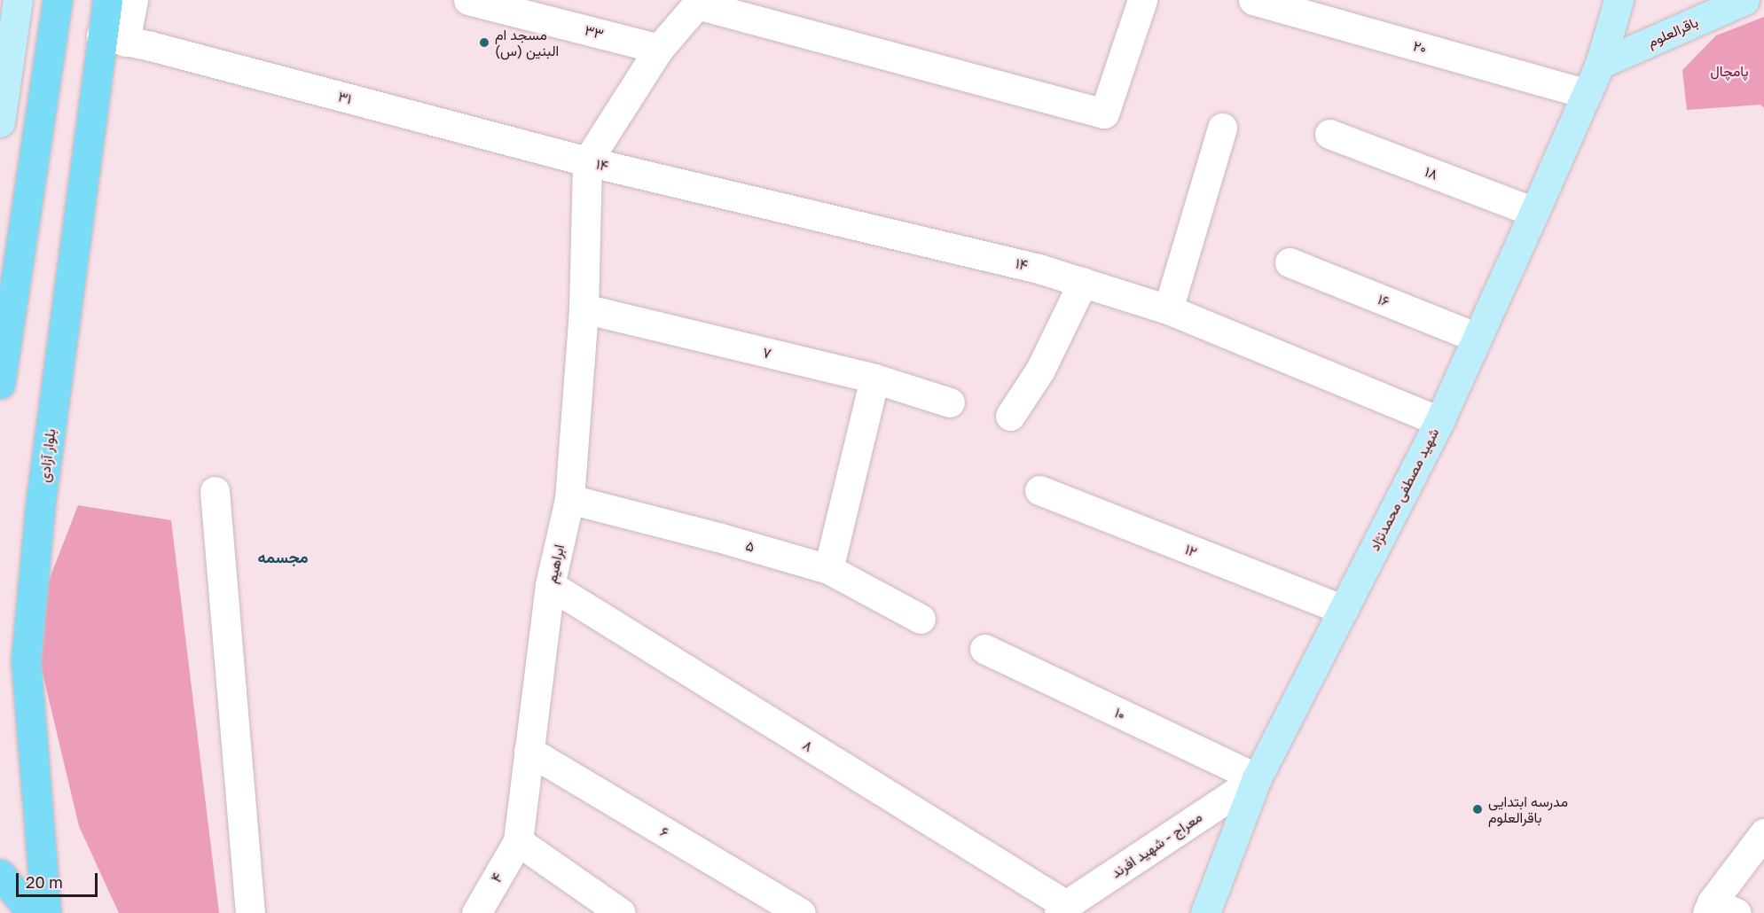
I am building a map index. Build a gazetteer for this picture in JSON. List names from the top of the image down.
{
  "streets": {
    "main road": ["باقرالعلوم", "بلوار آزادی", "شهید مصطفی محمدنژاد"],
    "street": [
      "۳۳",
      "۲۰",
      "۳۱",
      "۱۴",
      "۱۸",
      "۱۶",
      "۷",
      "۵",
      "۱۲",
      "ابراهیم",
      "۱۰",
      "۸",
      "۶",
      "معراج - شهید افرند",
      "۴"
    ]
  },
  "crossings": [
    ["باقرالعلوم", "شهید مصطفی محمدنژاد"],
    ["۲۰", "شهید مصطفی محمدنژاد"],
    ["۳۱", "۱۴"],
    ["۳۱", "بلوار آزادی"],
    ["۳۱", "ابراهیم"],
    ["۱۴", "شهید مصطفی محمدنژاد"],
    ["۱۴", "ابراهیم"],
    ["۱۸", "شهید مصطفی محمدنژاد"],
    ["۱۶", "شهید مصطفی محمدنژاد"],
    ["۷", "ابراهیم"],
    ["شهید مصطفی محمدنژاد", "۱۲"],
    ["شهید مصطفی محمدنژاد", "۱۰"],
    ["شهید مصطفی محمدنژاد", "معراج - شهید افرند"],
    ["۵", "ابراهیم"],
    ["ابراهیم", "۸"],
    ["ابراهیم", "۶"],
    ["ابراهیم", "۴"],
    ["۱۰", "معراج - شهید افرند"],
    ["۸", "معراج - شهید افرند"]
  ],
  "districts": ["مجسمه"],
  "parks": ["پامچال"],
  "places": ["مسجد ام البنین (س)", "مدرسه ابتدایی باقرالعلوم"],
  "scale_bar": "20 m"
}
